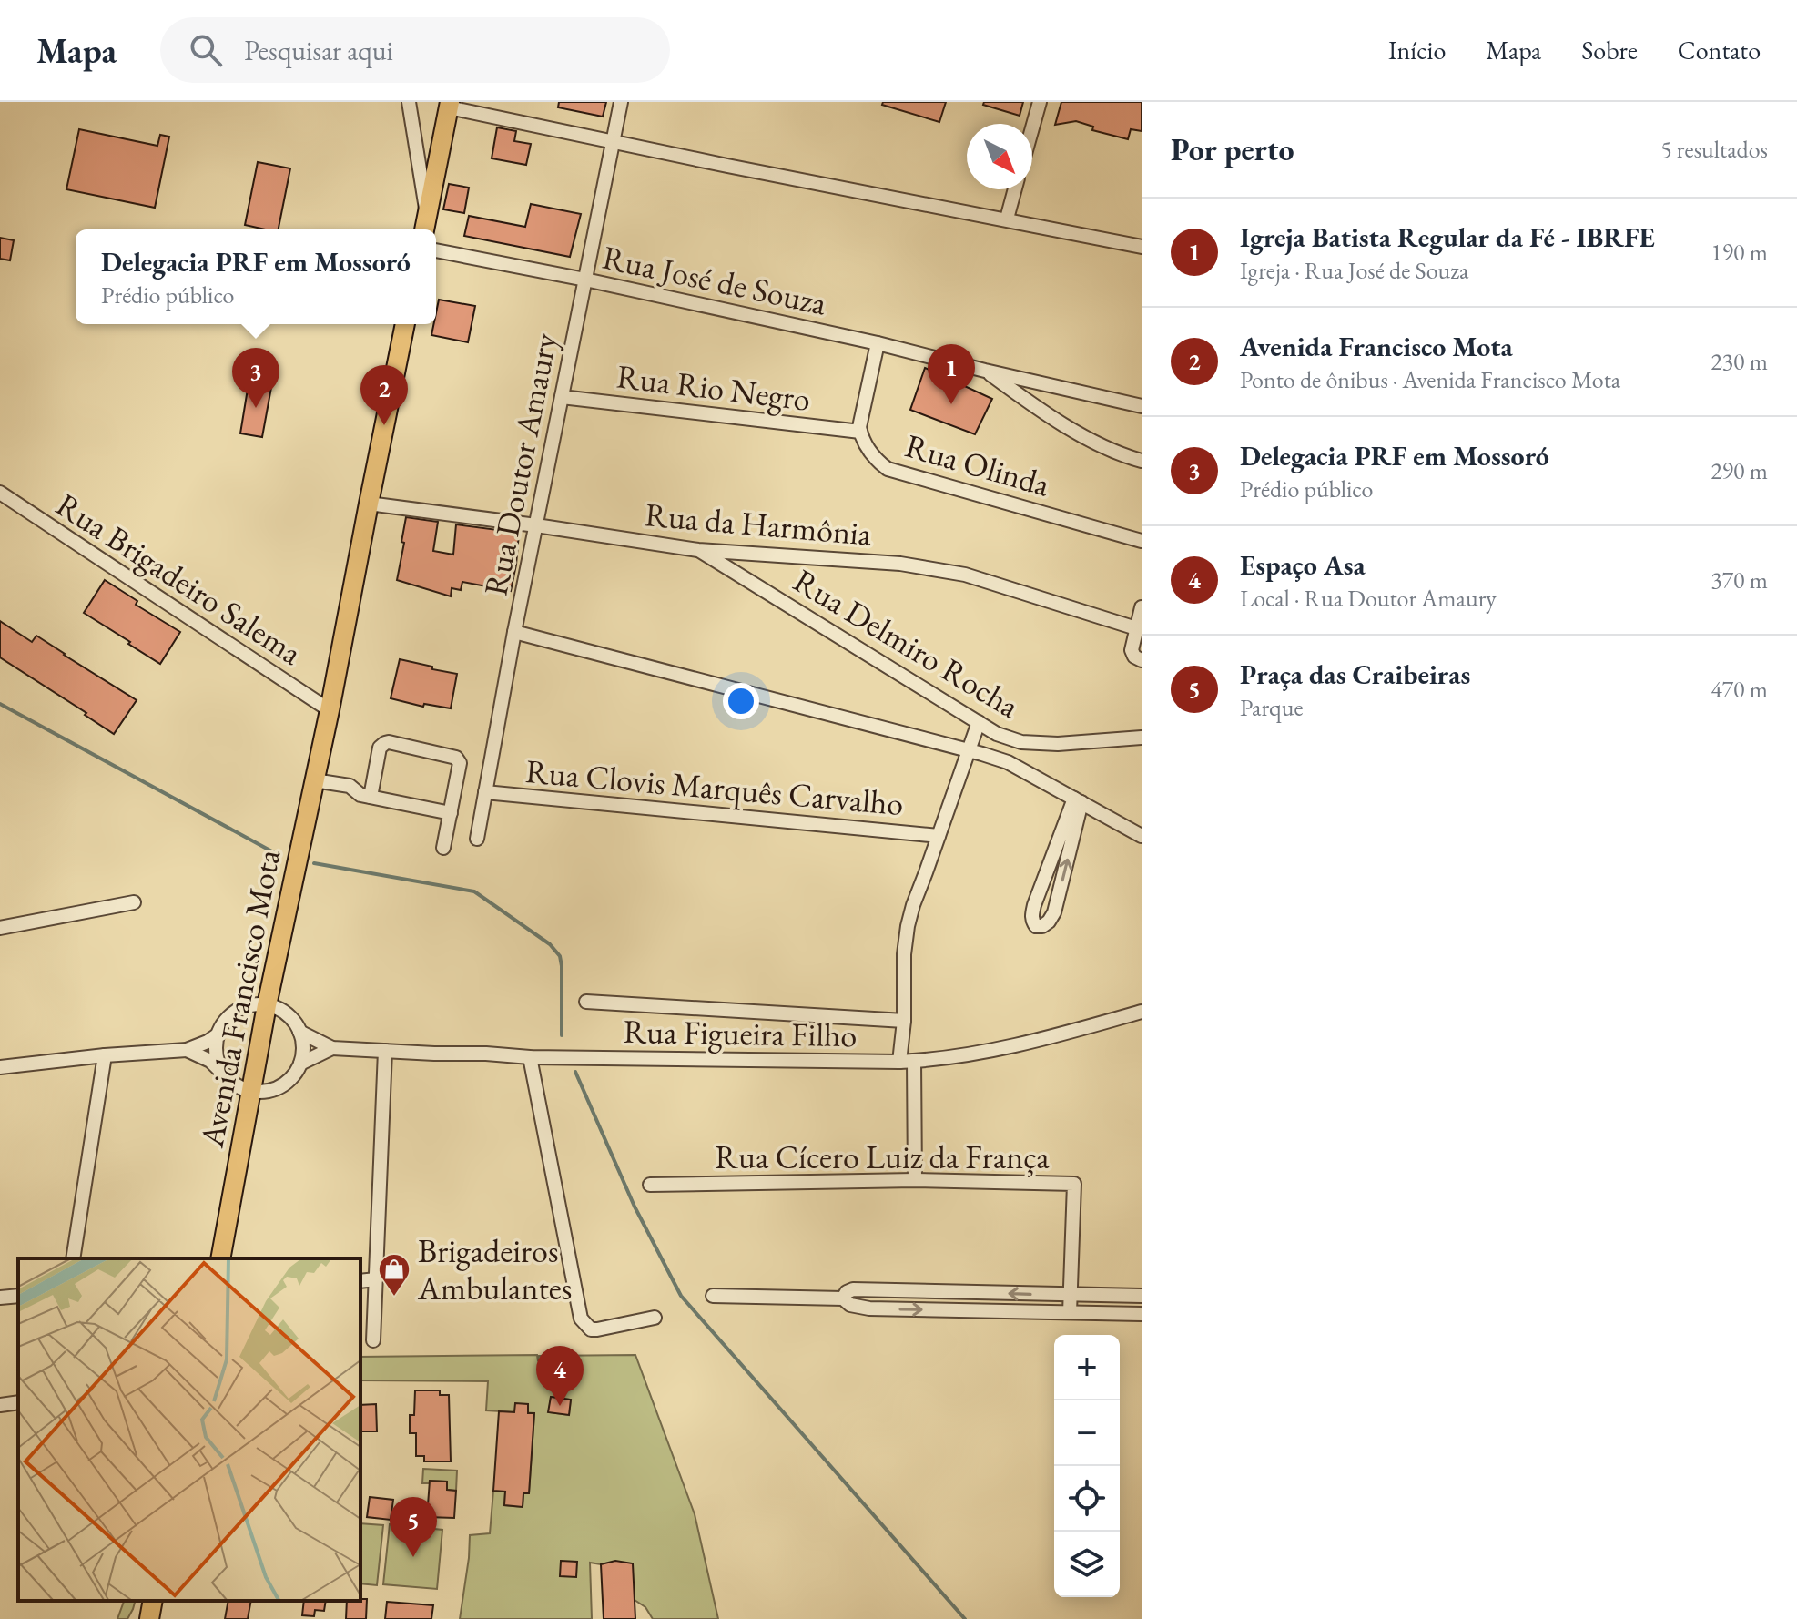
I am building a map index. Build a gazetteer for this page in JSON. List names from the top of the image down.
{
  "streets": {
    "main road": ["Avenida Francisco Mota"],
    "street": [
      "Rua José de Souza",
      "Rua Rio Negro",
      "Rua Doutor Amaury",
      "Rua Olinda",
      "Rua da Harmônia",
      "Rua Brigadeiro Salema",
      "Rua Delmiro Rocha",
      "Rua Clovis Marquês Carvalho",
      "Rua Figueira Filho",
      "Rua Cícero Luiz da França"
    ]
  },
  "crossings": [
    ["Rua José de Souza", "Rua Doutor Amaury"],
    ["Rua José de Souza", "Rua Olinda"],
    ["Rua Rio Negro", "Rua Doutor Amaury"],
    ["Rua Rio Negro", "Rua Olinda"],
    ["Rua Doutor Amaury", "Rua da Harmônia"],
    ["Rua Doutor Amaury", "Rua Clovis Marquês Carvalho"],
    ["Rua da Harmônia", "Rua Delmiro Rocha"],
    ["Rua da Harmônia", "Avenida Francisco Mota"],
    ["Rua Brigadeiro Salema", "Avenida Francisco Mota"],
    ["Avenida Francisco Mota", "Rua Figueira Filho"]
  ],
  "places": {
    "shop": ["Brigadeiros Ambulantes"]
  },
  "north": "bottom right",
  "page": {
    "header": "Mapa",
    "search": "Pesquisar aqui",
    "nav": [
      "Início",
      "Mapa",
      "Sobre",
      "Contato"
    ],
    "heading": ["Por perto", "5 resultados"],
    "list": [
      {
        "mark": "1",
        "name": "Igreja Batista Regular da Fé - IBRFE",
        "note": "Igreja · Rua José de Souza",
        "value": "190 m"
      },
      {
        "mark": "2",
        "name": "Avenida Francisco Mota",
        "note": "Ponto de ônibus · Avenida Francisco Mota",
        "value": "230 m"
      },
      {
        "mark": "3",
        "name": "Delegacia PRF em Mossoró",
        "note": "Prédio público",
        "value": "290 m"
      },
      {
        "mark": "4",
        "name": "Espaço Asa",
        "note": "Local · Rua Doutor Amaury",
        "value": "370 m"
      },
      {
        "mark": "5",
        "name": "Praça das Craibeiras",
        "note": "Parque",
        "value": "470 m"
      }
    ],
    "popup": ["Delegacia PRF em Mossoró", "Prédio público"],
    "pins": [
      "1",
      "3",
      "2",
      "4",
      "5"
    ],
    "map_buttons": ["+", "−"]
  }
}
